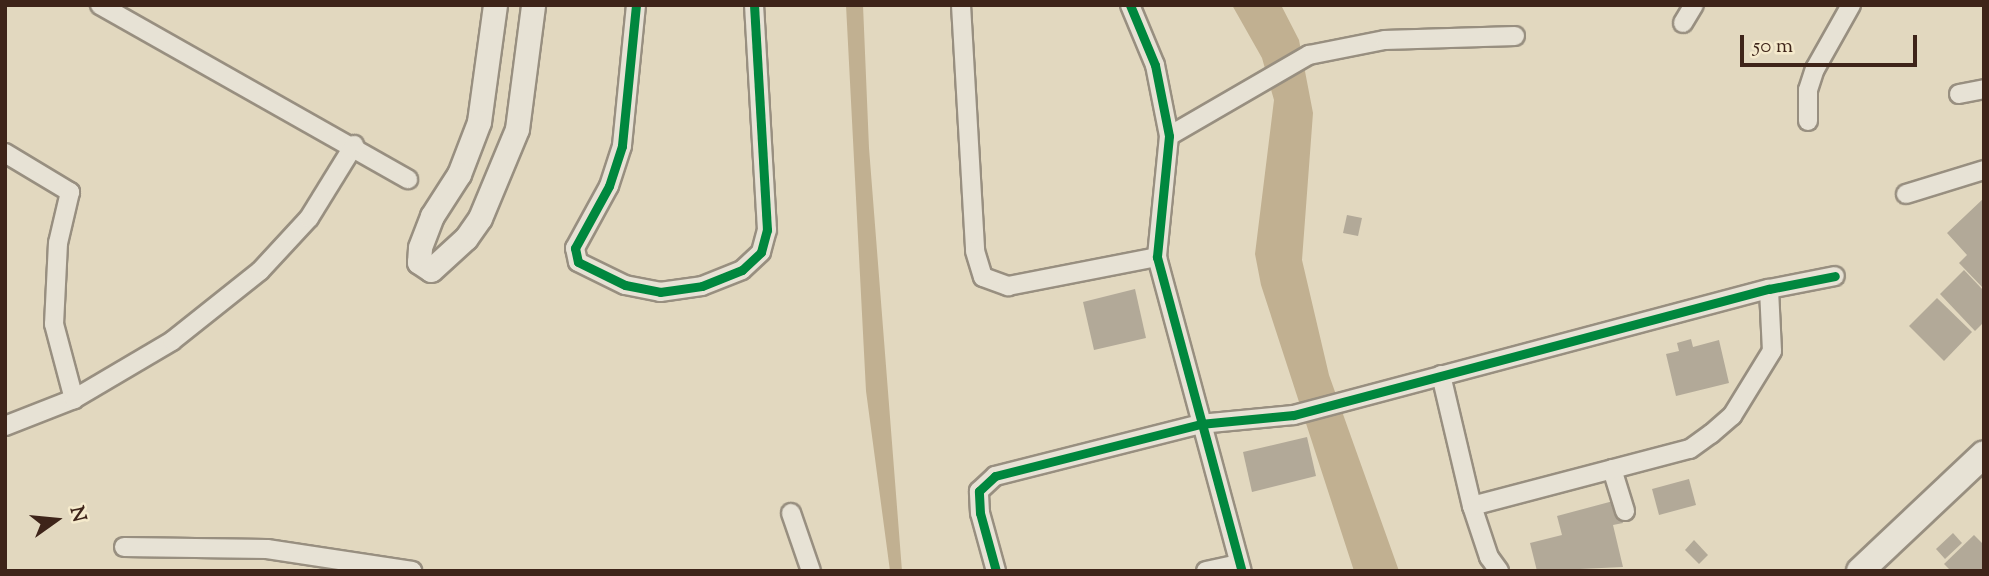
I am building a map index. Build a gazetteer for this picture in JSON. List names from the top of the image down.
{
  "scale_bar": "50 m",
  "north": "right"
}
